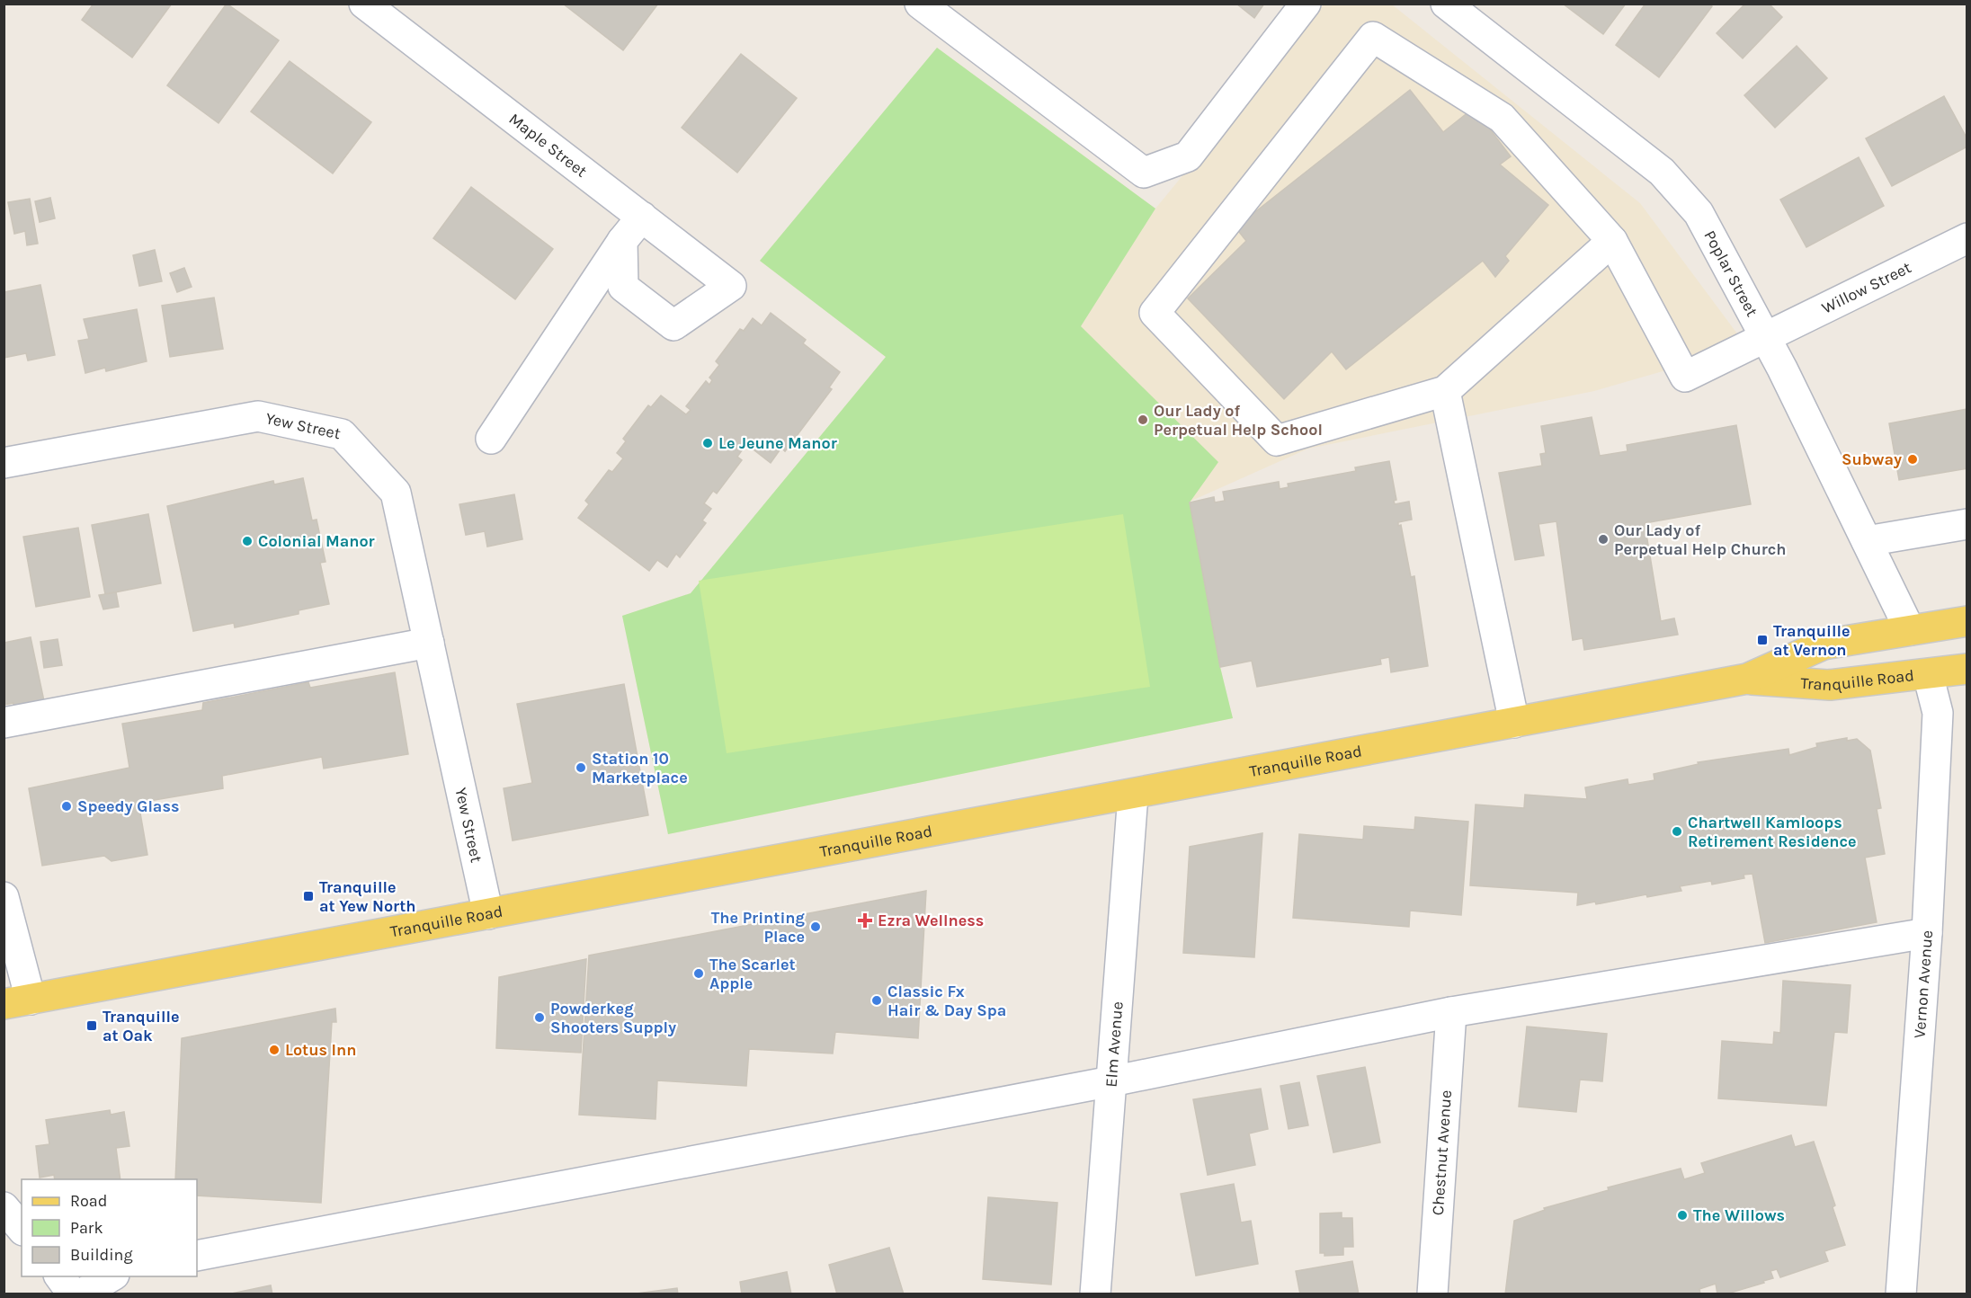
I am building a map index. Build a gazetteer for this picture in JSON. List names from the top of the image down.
{
  "streets": {
    "main road": ["Tranquille Road"],
    "street": [
      "Maple Street",
      "Poplar Street",
      "Willow Street",
      "Yew Street",
      "Vernon Avenue",
      "Elm Avenue",
      "Chestnut Avenue"
    ]
  },
  "crossings": [
    ["Poplar Street", "Willow Street"],
    ["Poplar Street", "Tranquille Road"],
    ["Yew Street", "Tranquille Road"],
    ["Tranquille Road", "Vernon Avenue"],
    ["Tranquille Road", "Elm Avenue"]
  ],
  "places": {
    "other": [
      "Our Lady of Perpetual Help School",
      "Le Jeune Manor",
      "Subway",
      "Our Lady of Perpetual Help Church",
      "Colonial Manor",
      "Station 10 Marketplace",
      "Speedy Glass",
      "Chartwell Kamloops Retirement Residence",
      "The Printing Place",
      "The Scarlet Apple",
      "Classic Fx Hair & Day Spa",
      "Powderkeg Shooters Supply",
      "Lotus Inn",
      "The Willows"
    ],
    "transit": ["Tranquille at Vernon", "Tranquille at Yew North", "Tranquille at Oak"],
    "health": ["Ezra Wellness"]
  },
  "legend": ["Road", "Park", "Building"]
}
